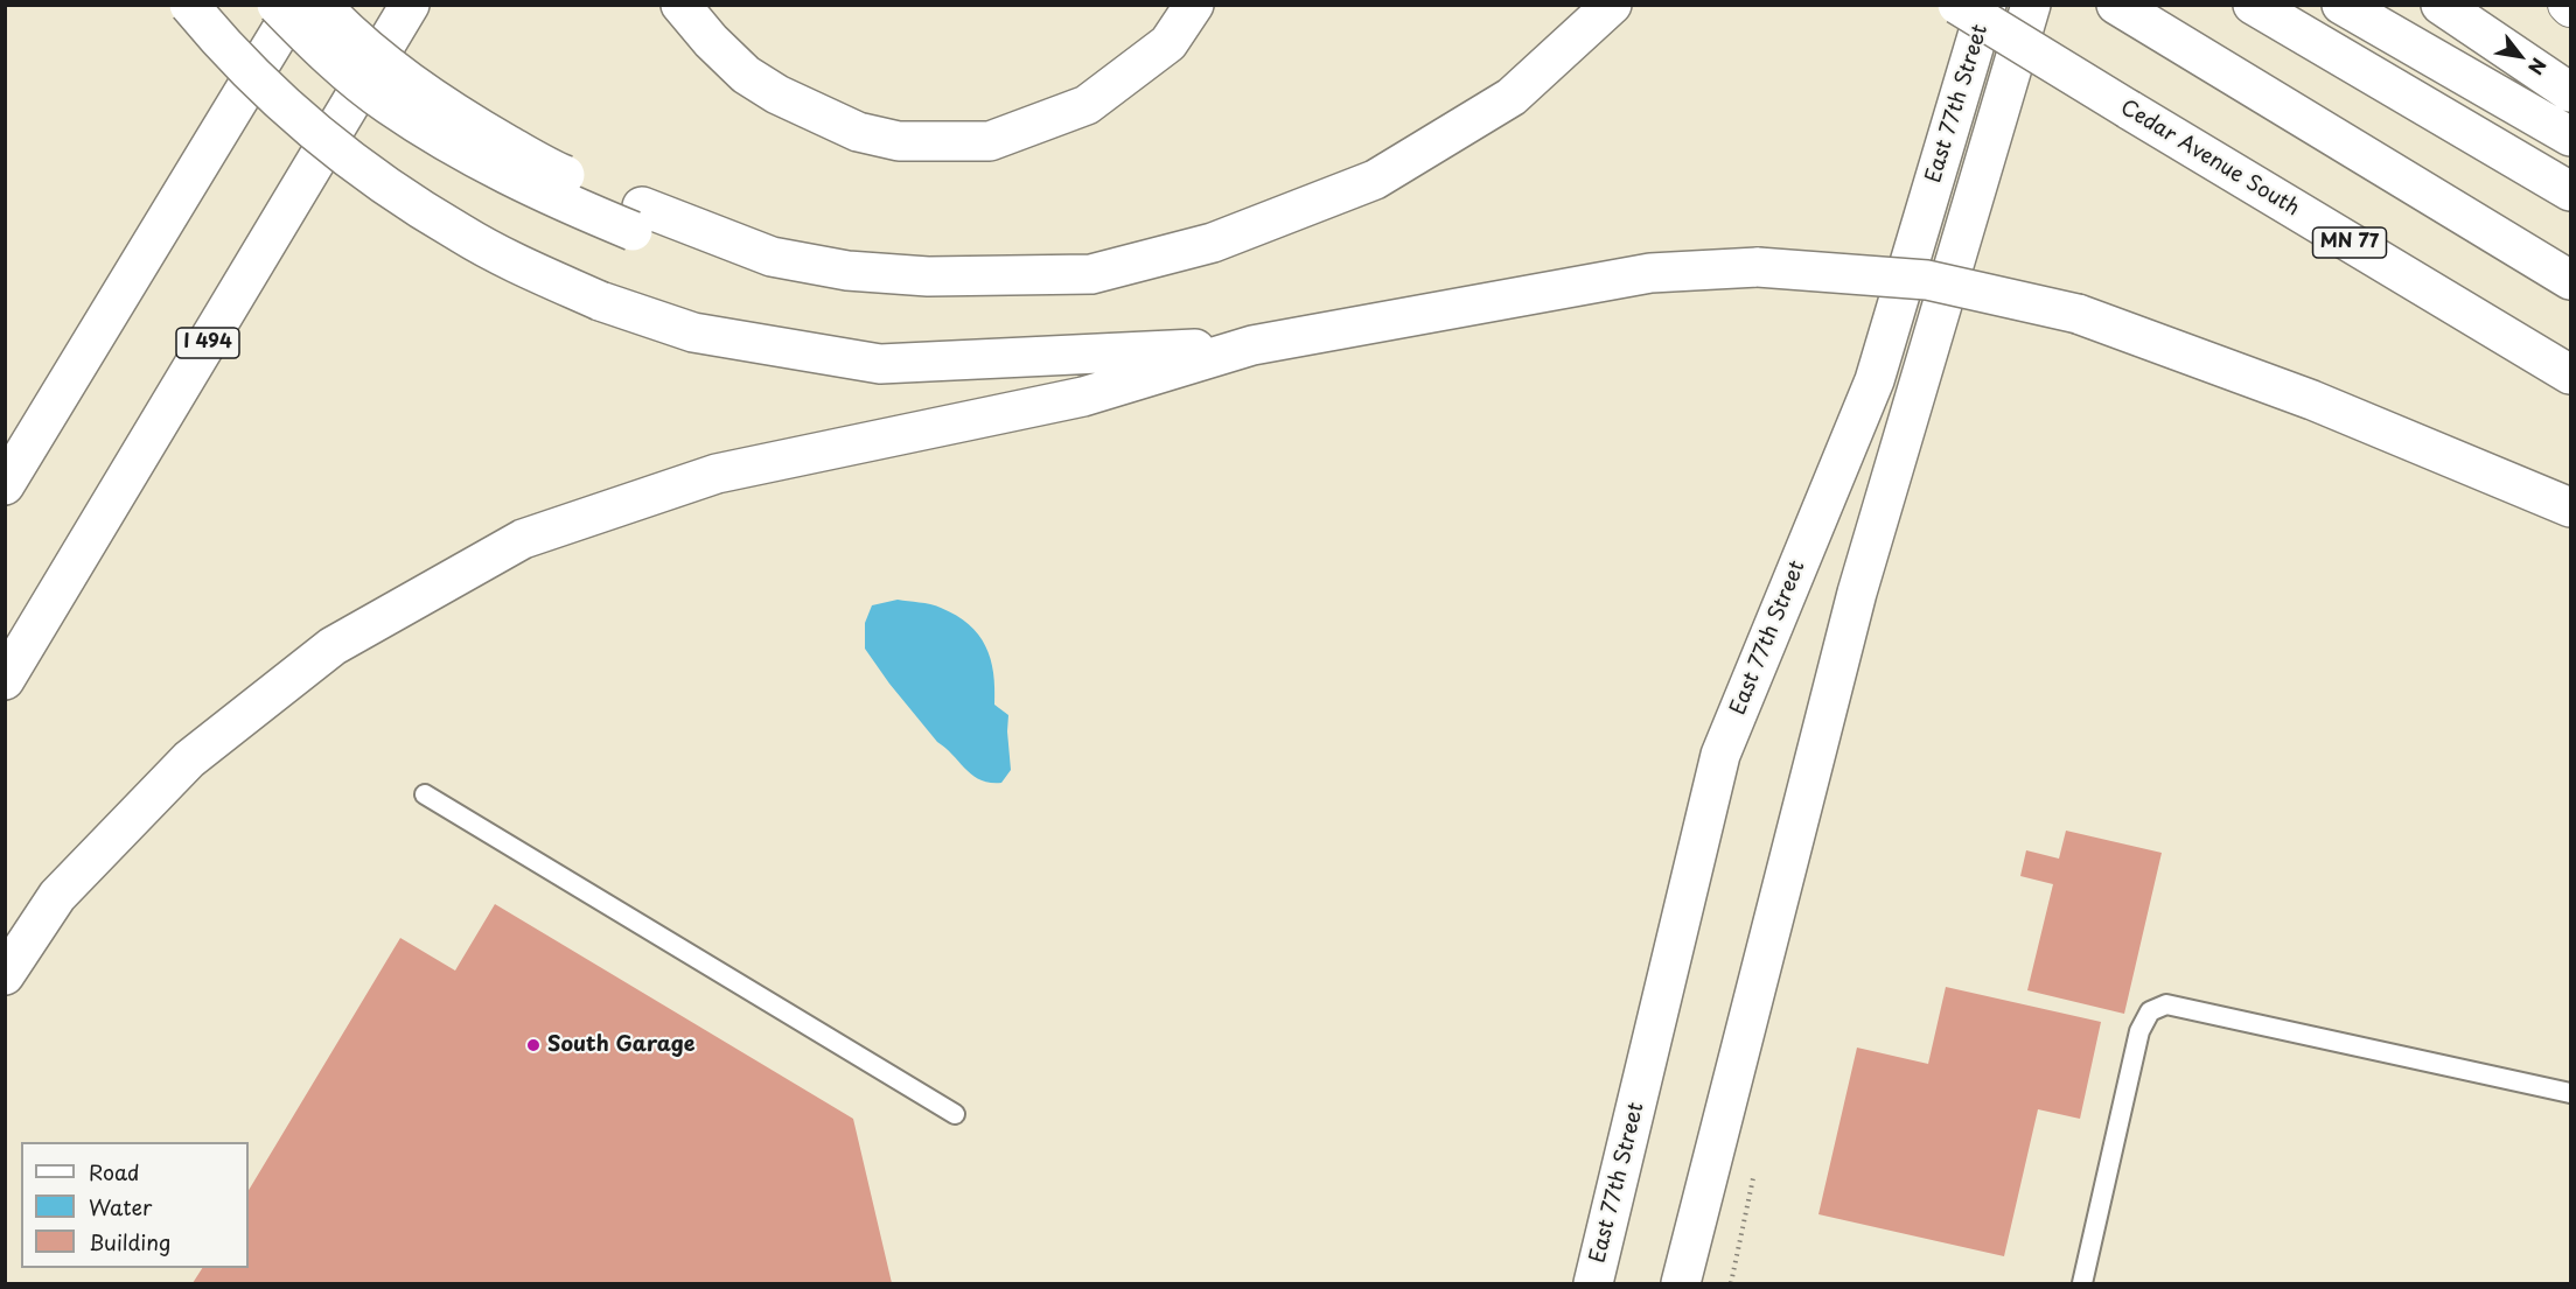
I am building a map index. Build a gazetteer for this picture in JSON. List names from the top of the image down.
{
  "streets": {
    "main road": [
      "East 77th Street",
      "Cedar Avenue South",
      "MN 77",
      "I 494"
    ]
  },
  "places": ["South Garage"],
  "legend": ["Road", "Water", "Building"],
  "north": "bottom right"
}
